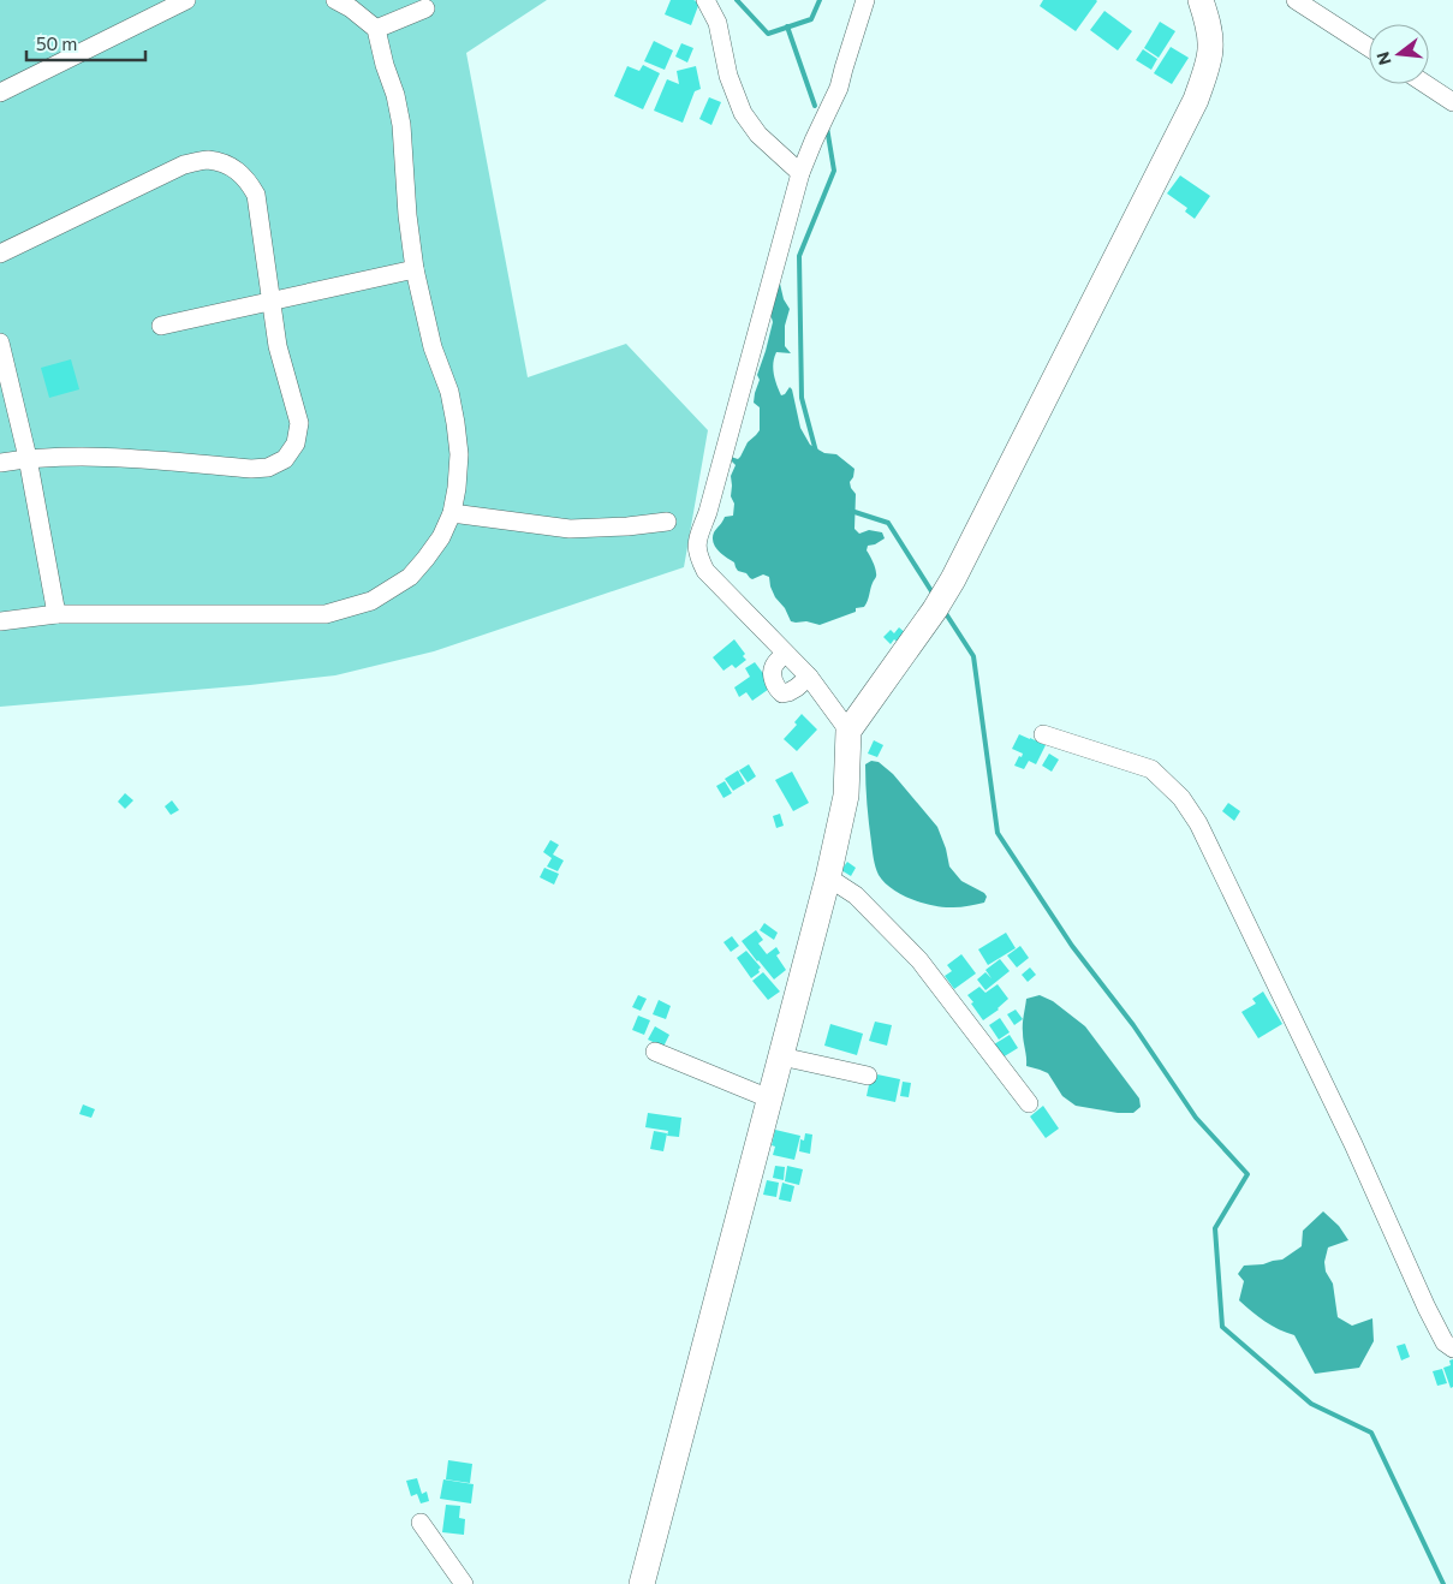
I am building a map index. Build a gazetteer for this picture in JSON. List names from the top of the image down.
{
  "scale_bar": "50 m",
  "north": "left"
}
